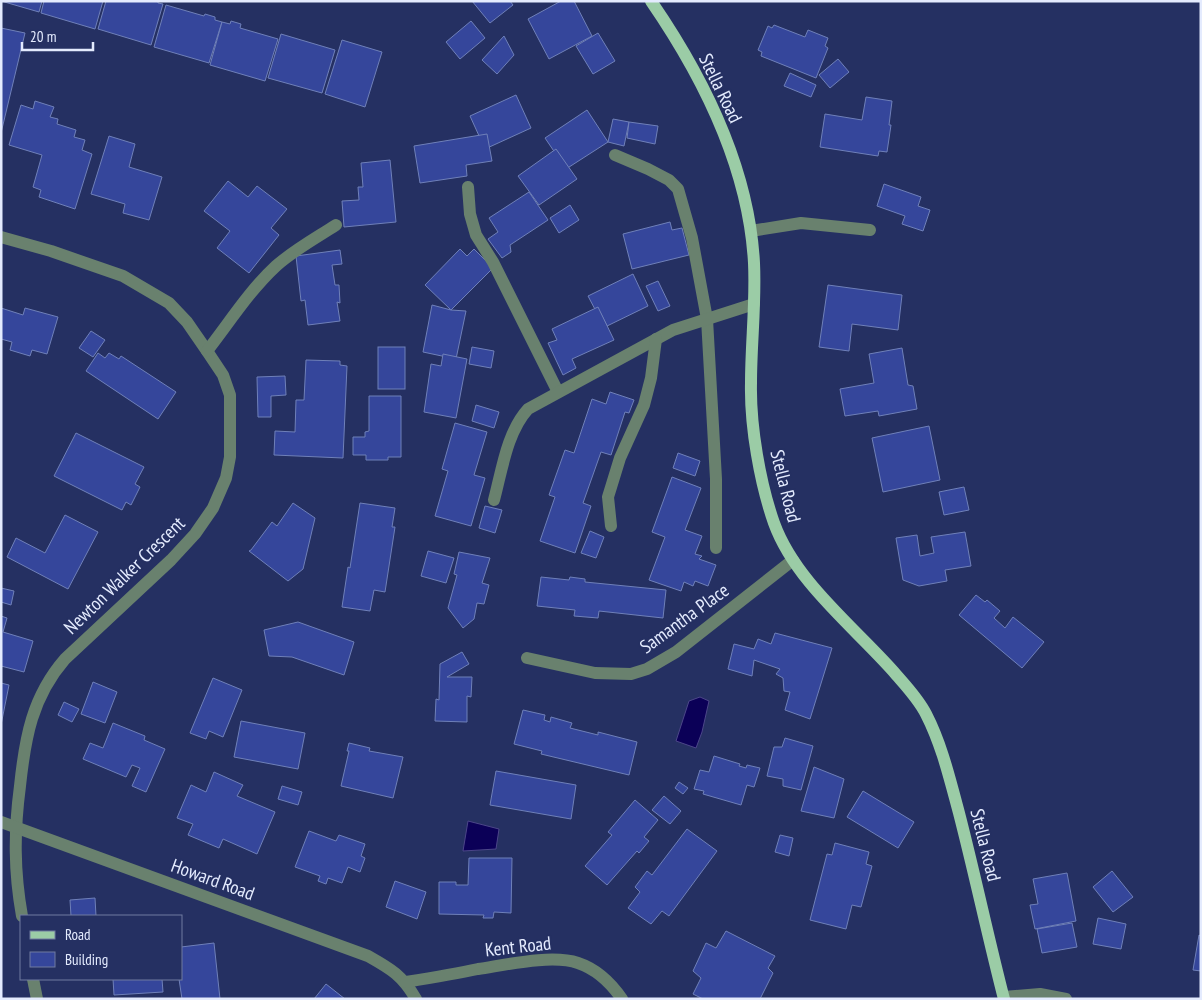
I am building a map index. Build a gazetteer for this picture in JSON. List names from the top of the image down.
{
  "streets": {
    "main road": ["Stella Road"],
    "street": [
      "Newton Walker Crescent",
      "Samantha Place",
      "Howard Road",
      "Kent Road"
    ]
  },
  "crossings": [
    ["Stella Road", "Samantha Place"],
    ["Newton Walker Crescent", "Howard Road"],
    ["Howard Road", "Kent Road"]
  ],
  "legend": ["Road", "Building"],
  "scale_bar": "20 m"
}
